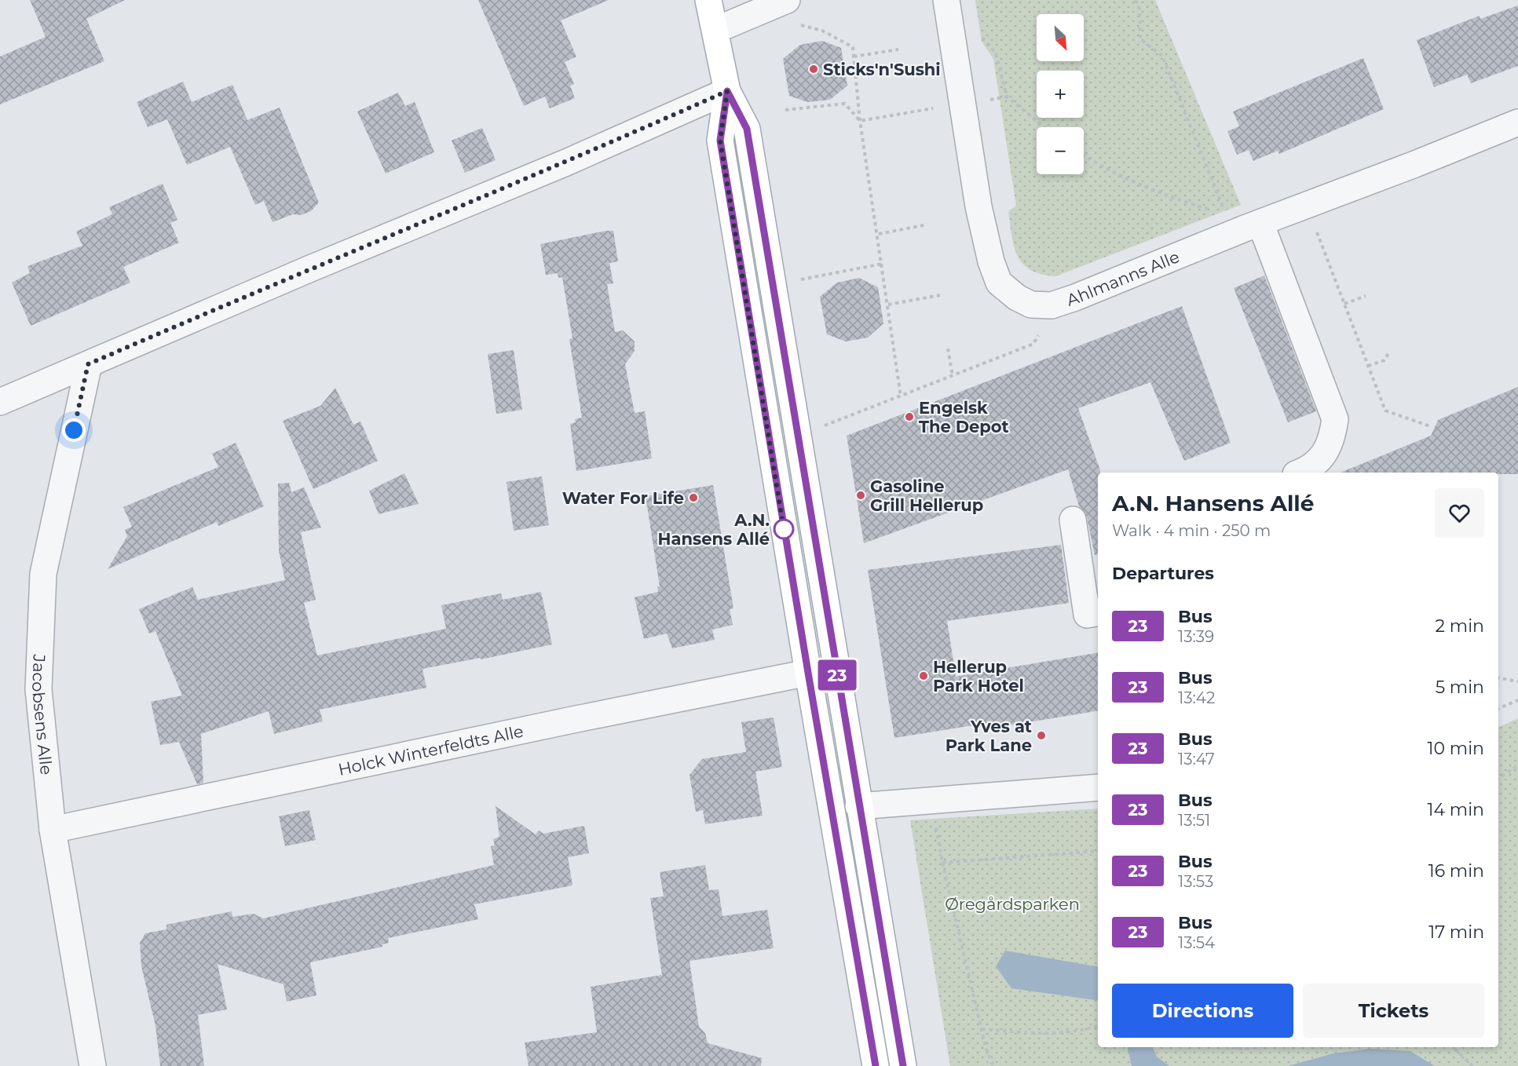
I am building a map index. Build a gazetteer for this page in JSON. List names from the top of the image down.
{
  "streets": {
    "street": ["Ahlmanns Alle", "Jacobsens Alle", "Holck Winterfeldts Alle"]
  },
  "crossings": [
    ["Jacobsens Alle", "Holck Winterfeldts Alle"]
  ],
  "parks": ["Øregårdsparken"],
  "places": [
    "Sticks'n'Sushi",
    "Engelsk The Depot",
    "Gasoline Grill Hellerup",
    "Water For Life",
    "A.N. Hansens Allé",
    "Hellerup Park Hotel",
    "Yves at Park Lane"
  ],
  "lines": ["bus line 23"],
  "north": "bottom right",
  "page": {
    "on_map": "23",
    "map_buttons": ["+", "−"],
    "heading": [
      ["A.N. Hansens Allé", "Walk · 4 min · 250 m"],
      "Departures"
    ],
    "list": [
      {
        "mark": "23",
        "name": "Bus",
        "note": "13:39",
        "value": "2 min"
      },
      {
        "mark": "23",
        "name": "Bus",
        "note": "13:42",
        "value": "5 min"
      },
      {
        "mark": "23",
        "name": "Bus",
        "note": "13:47",
        "value": "10 min"
      },
      {
        "mark": "23",
        "name": "Bus",
        "note": "13:51",
        "value": "14 min"
      },
      {
        "mark": "23",
        "name": "Bus",
        "note": "13:53",
        "value": "16 min"
      },
      {
        "mark": "23",
        "name": "Bus",
        "note": "13:54",
        "value": "17 min"
      }
    ],
    "buttons": ["Directions", "Tickets"]
  }
}
